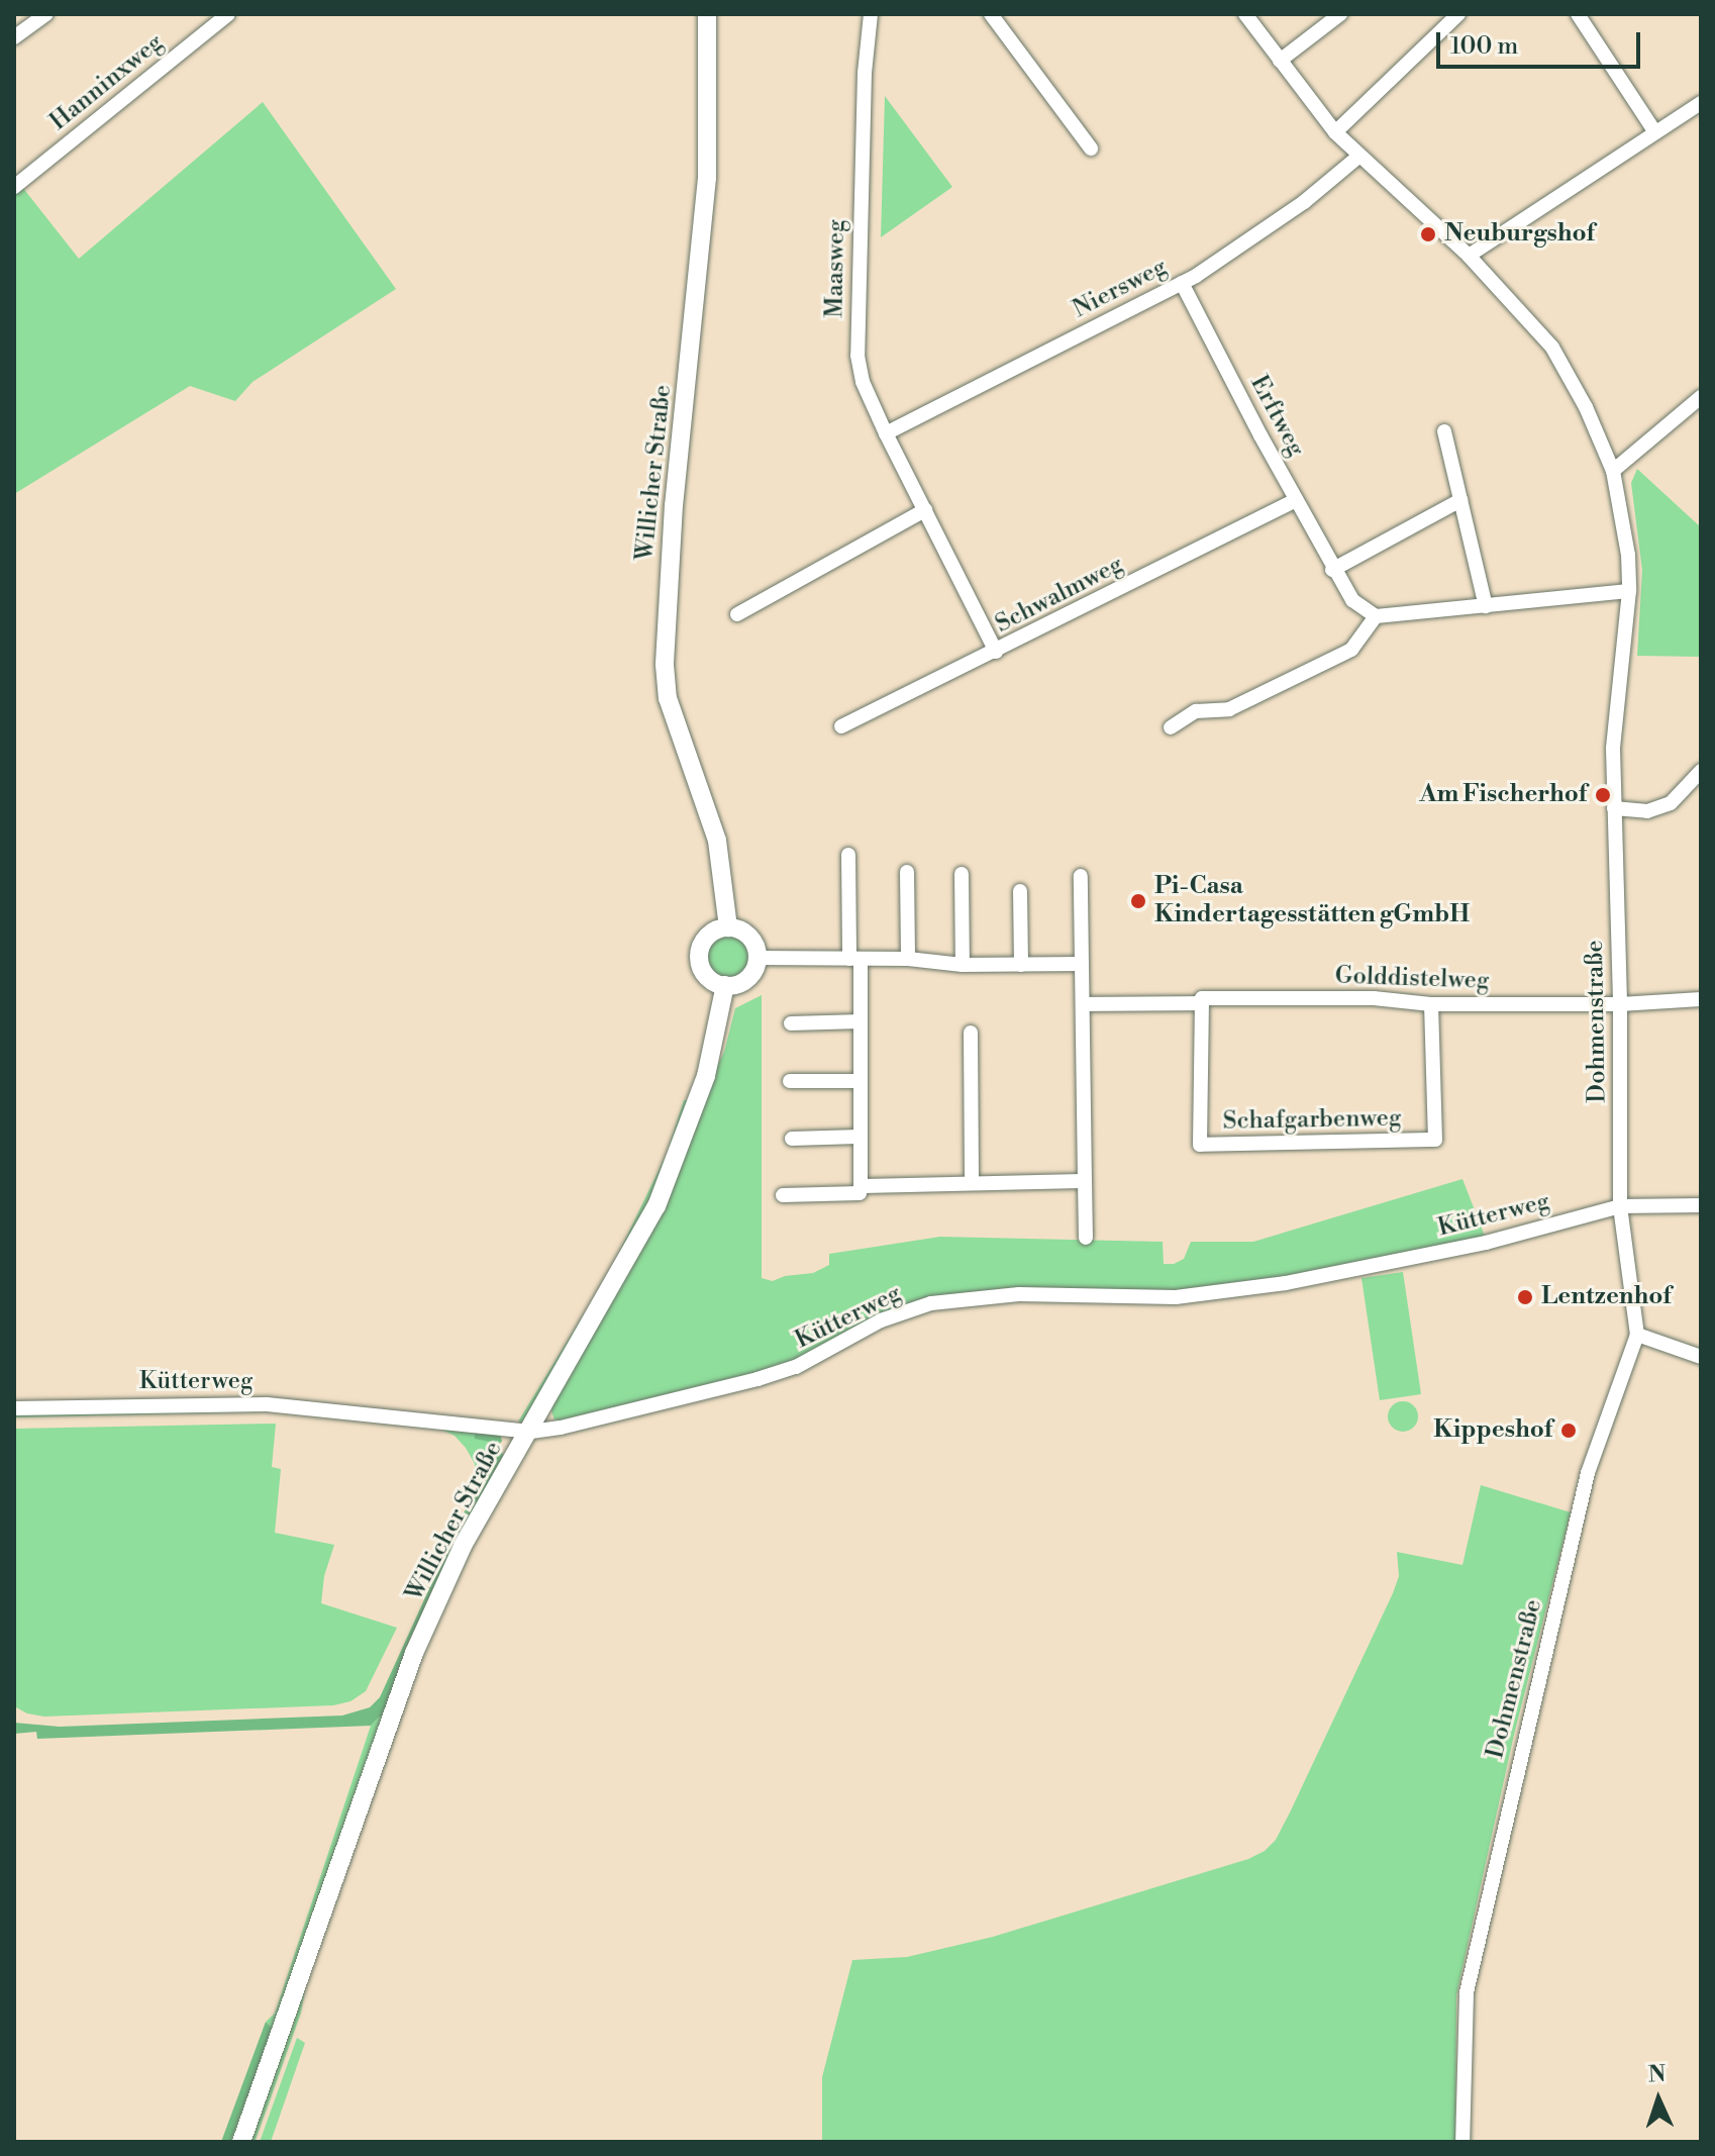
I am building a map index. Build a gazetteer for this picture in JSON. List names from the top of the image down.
{
  "streets": {
    "street": [
      "Hanninxweg",
      "Maasweg",
      "Niersweg",
      "Erftweg",
      "Willicher Straße",
      "Schwalmweg",
      "Golddistelweg",
      "Dohmenstraße",
      "Schafgarbenweg",
      "Kütterweg"
    ]
  },
  "crossings": [
    ["Maasweg", "Niersweg"],
    ["Maasweg", "Schwalmweg"],
    ["Niersweg", "Erftweg"],
    ["Niersweg", "Dohmenstraße"],
    ["Erftweg", "Schwalmweg"],
    ["Willicher Straße", "Kütterweg"],
    ["Golddistelweg", "Dohmenstraße"],
    ["Golddistelweg", "Schafgarbenweg"],
    ["Dohmenstraße", "Kütterweg"]
  ],
  "places": [
    "Neuburgshof",
    "Am Fischerhof",
    "Pi-Casa Kindertagesstätten gGmbH",
    "Lentzenhof",
    "Kippeshof"
  ],
  "scale_bar": "100 m",
  "north": "top"
}
